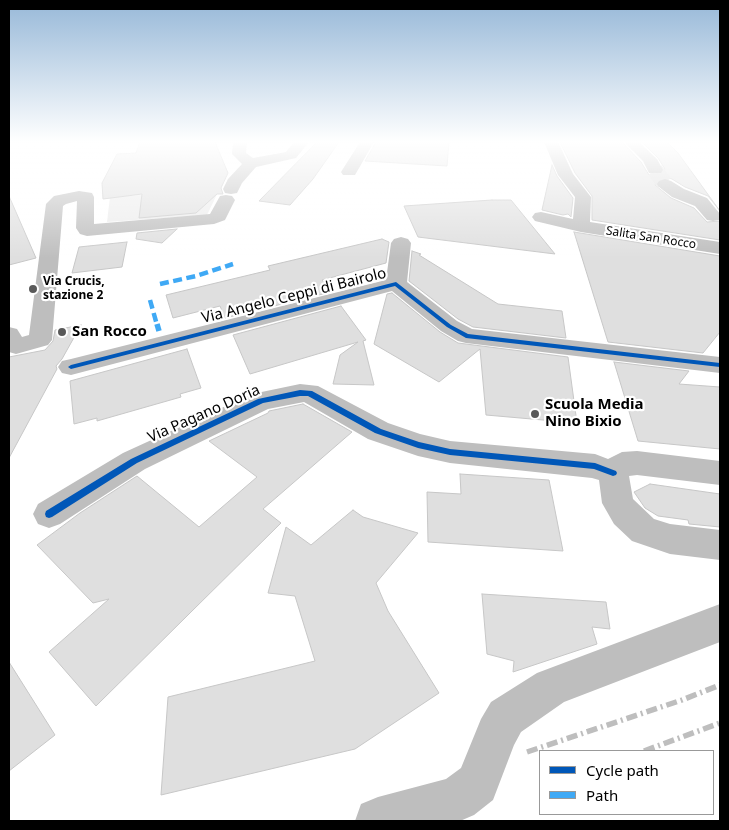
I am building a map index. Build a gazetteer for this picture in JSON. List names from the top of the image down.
{
  "streets": {
    "street": ["Salita San Rocco", "Via Angelo Ceppi di Bairolo", "Via Pagano Doria"]
  },
  "places": ["Via Crucis, stazione 2", "San Rocco", "Scuola Media Nino Bixio"],
  "legend": ["Cycle path", "Path"]
}
